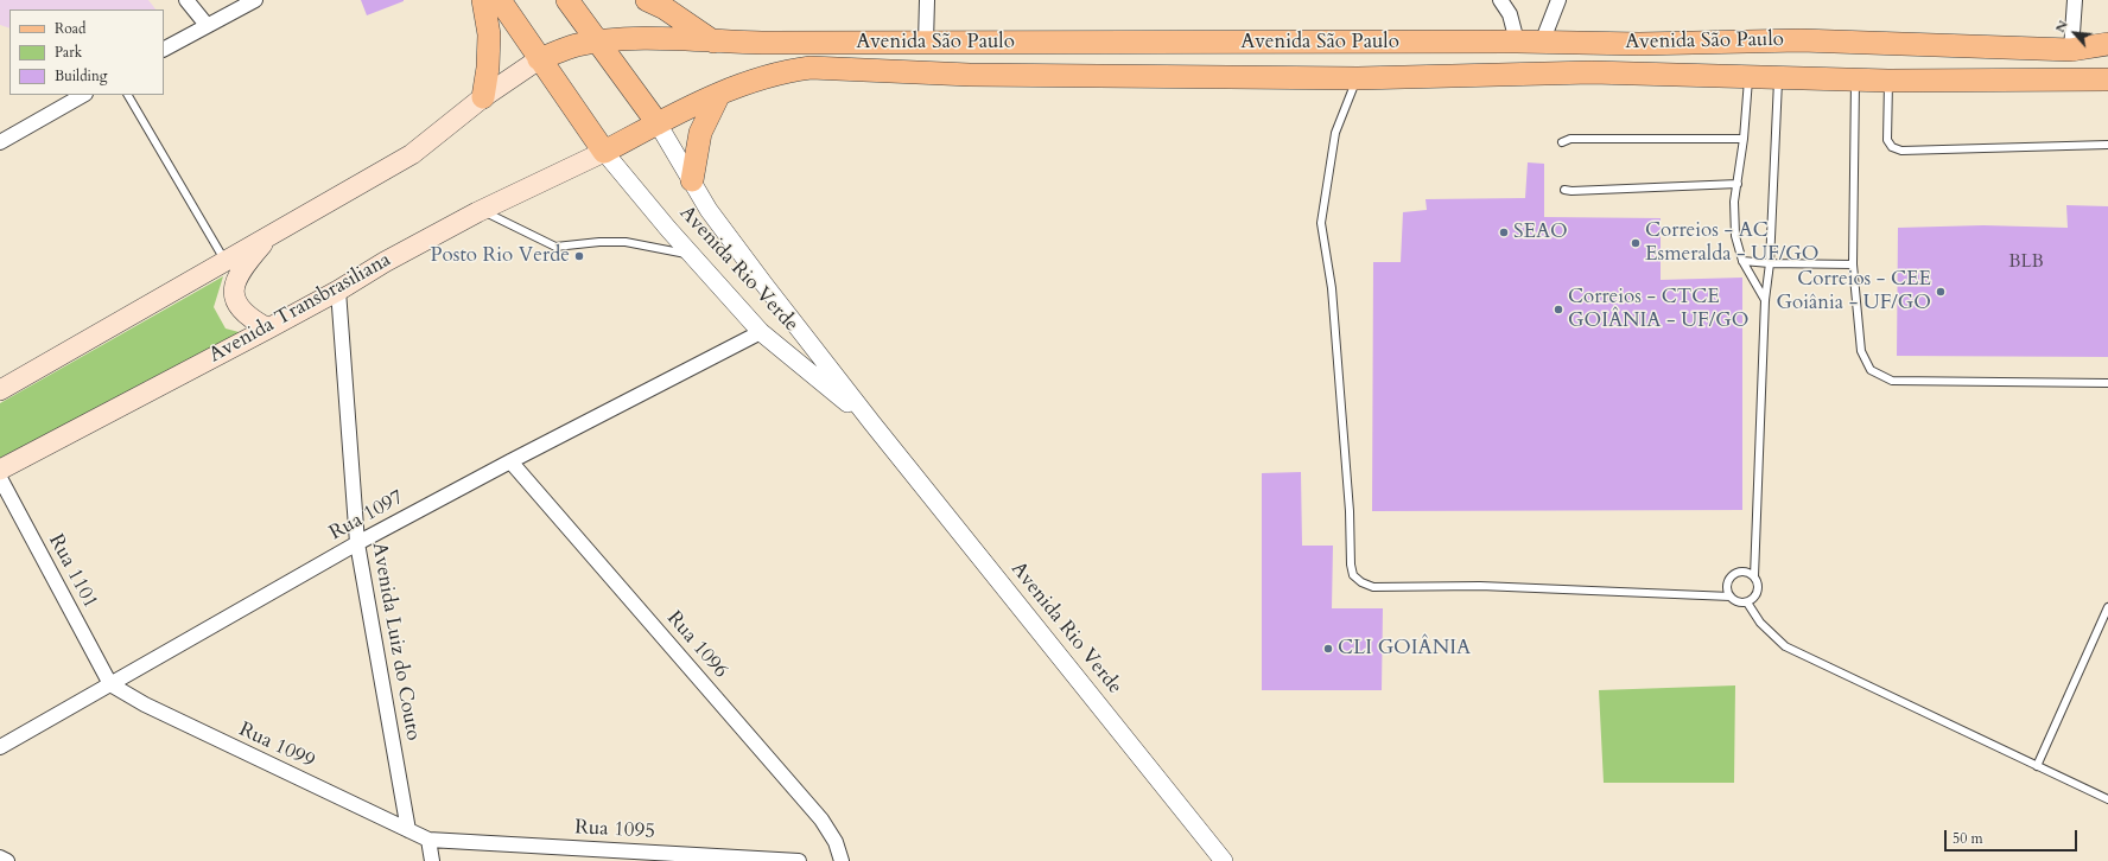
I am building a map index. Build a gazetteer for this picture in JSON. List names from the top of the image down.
{
  "streets": {
    "main road": ["Avenida São Paulo", "Avenida Transbrasiliana"],
    "street": [
      "Avenida Rio Verde",
      "Rua 1097",
      "Rua 1101",
      "Avenida Luiz do Couto",
      "Rua 1096",
      "Rua 1099",
      "Rua 1095"
    ]
  },
  "crossings": [
    ["Avenida São Paulo", "Avenida Rio Verde"],
    ["Avenida São Paulo", "Avenida Transbrasiliana"],
    ["Avenida Rio Verde", "Avenida Transbrasiliana"],
    ["Avenida Rio Verde", "Rua 1097"],
    ["Avenida Transbrasiliana", "Avenida Luiz do Couto"],
    ["Rua 1097", "Rua 1101"],
    ["Rua 1097", "Avenida Luiz do Couto"],
    ["Rua 1097", "Rua 1096"],
    ["Rua 1097", "Rua 1099"],
    ["Rua 1101", "Rua 1099"],
    ["Avenida Luiz do Couto", "Rua 1099"],
    ["Rua 1099", "Rua 1095"]
  ],
  "places": [
    "SEAO",
    "Correios - AC Esmeralda - UF/GO",
    "Posto Rio Verde",
    "Correios - CEE Goiânia - UF/GO",
    "Correios - CTCE GOIÂNIA - UF/GO",
    "CLI GOIÂNIA"
  ],
  "house_numbers": ["BLB"],
  "legend": ["Road", "Park", "Building"],
  "scale_bar": "50 m",
  "north": "top left"
}
